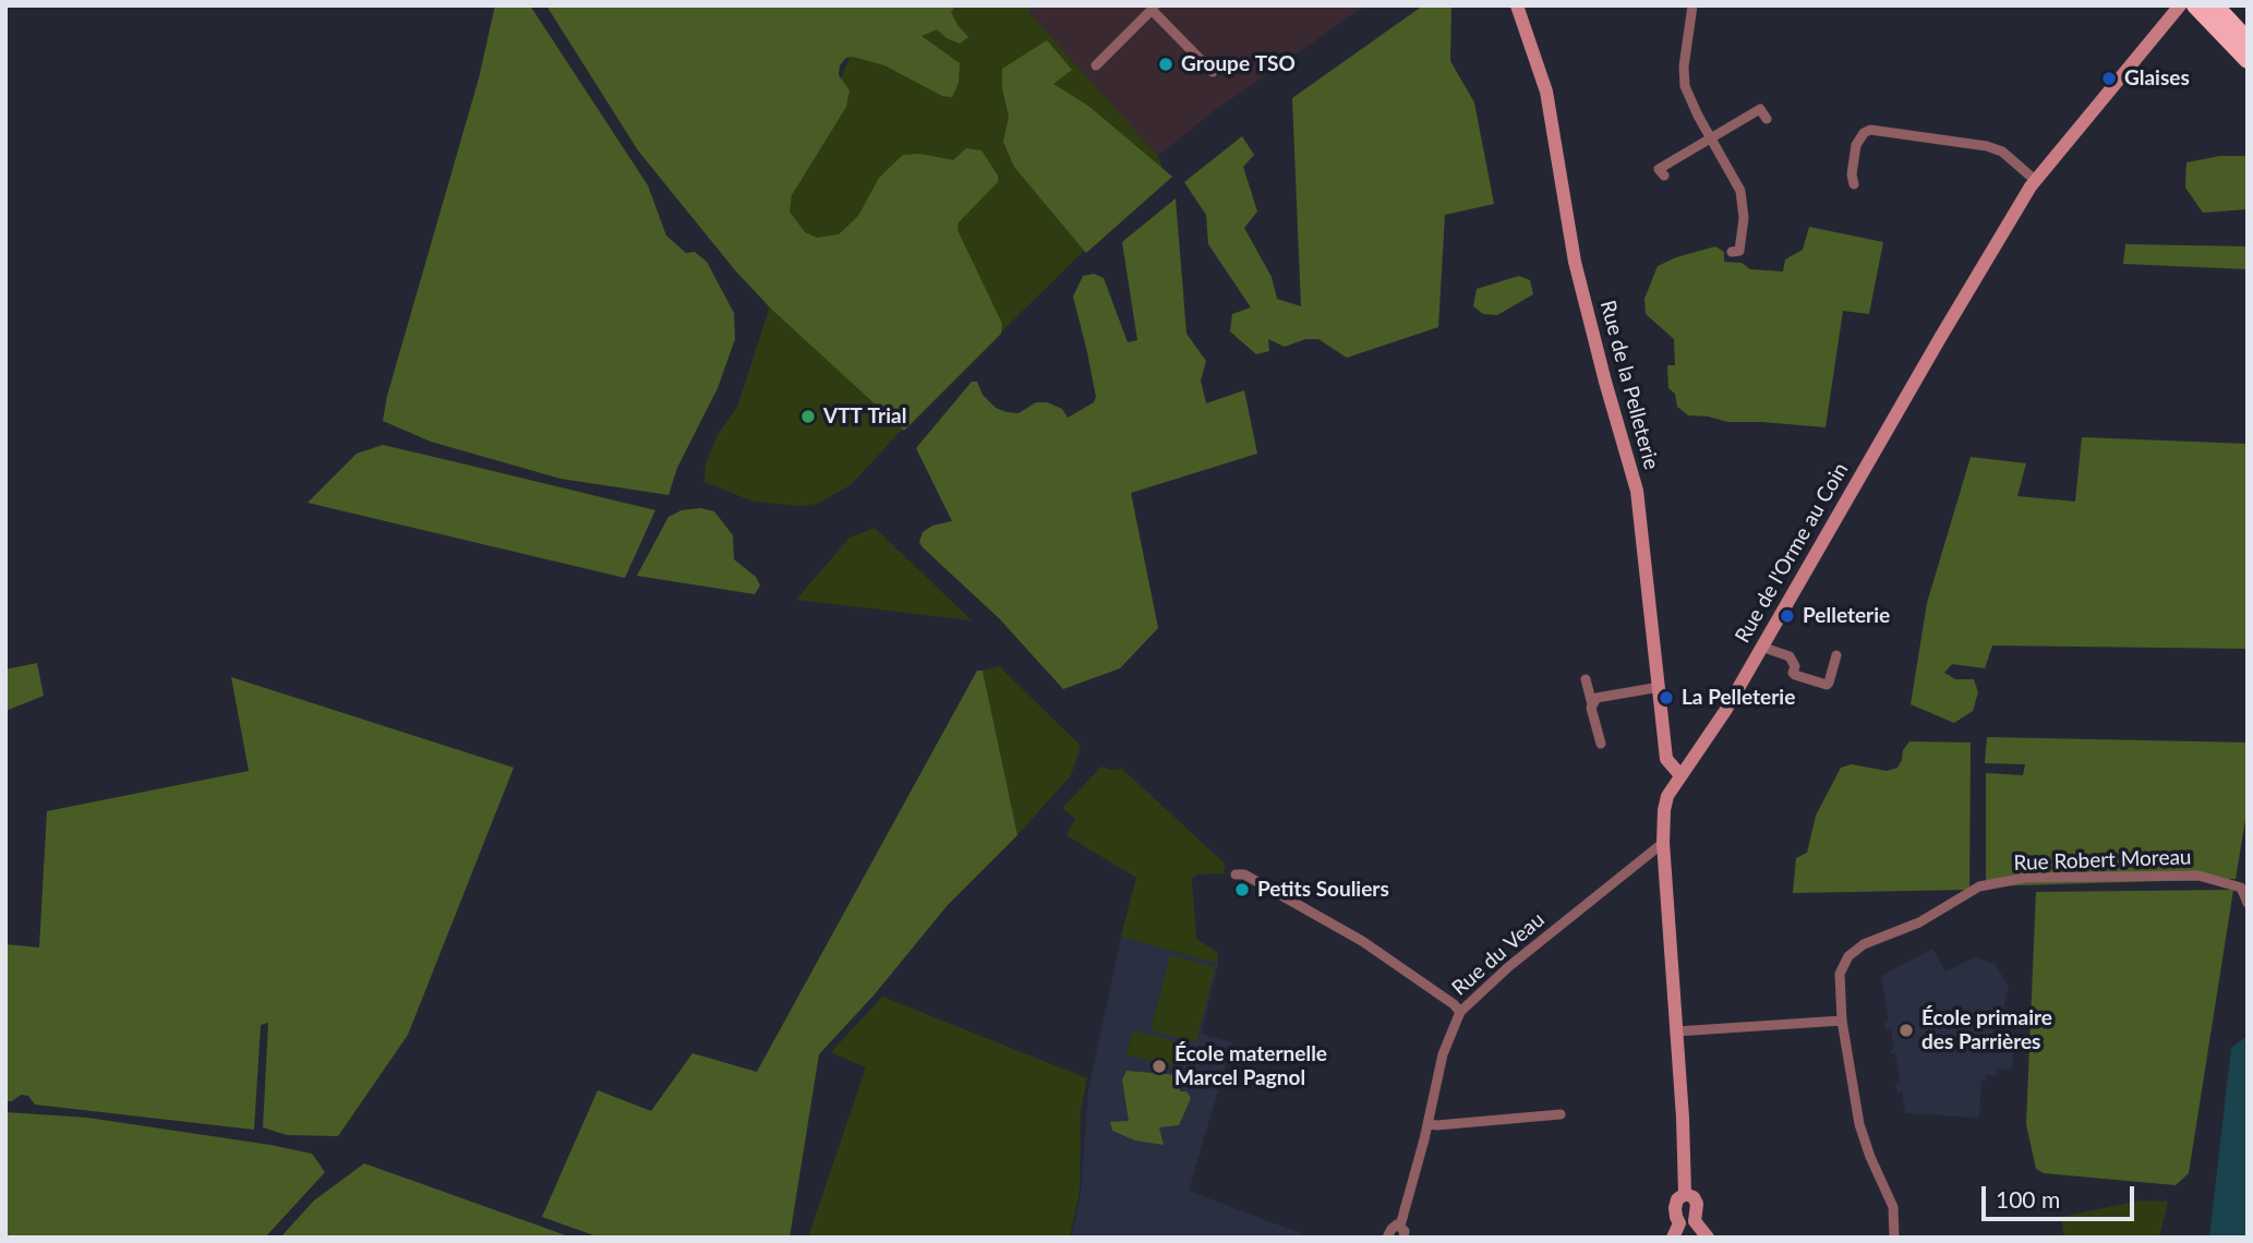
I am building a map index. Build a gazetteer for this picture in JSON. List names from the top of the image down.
{
  "streets": {
    "main road": ["Rue de la Pelleterie", "Rue de l'Orme au Coin"],
    "street": ["Rue Robert Moreau", "Rue du Veau"]
  },
  "crossings": [
    ["Rue de la Pelleterie", "Rue de l'Orme au Coin"],
    ["Rue de l'Orme au Coin", "Rue du Veau"]
  ],
  "places": [
    "Groupe TSO",
    "Glaises",
    "VTT Trial",
    "Pelleterie",
    "La Pelleterie",
    "Petits Souliers",
    "École primaire des Parrières",
    "École maternelle Marcel Pagnol"
  ],
  "scale_bar": "100 m"
}
